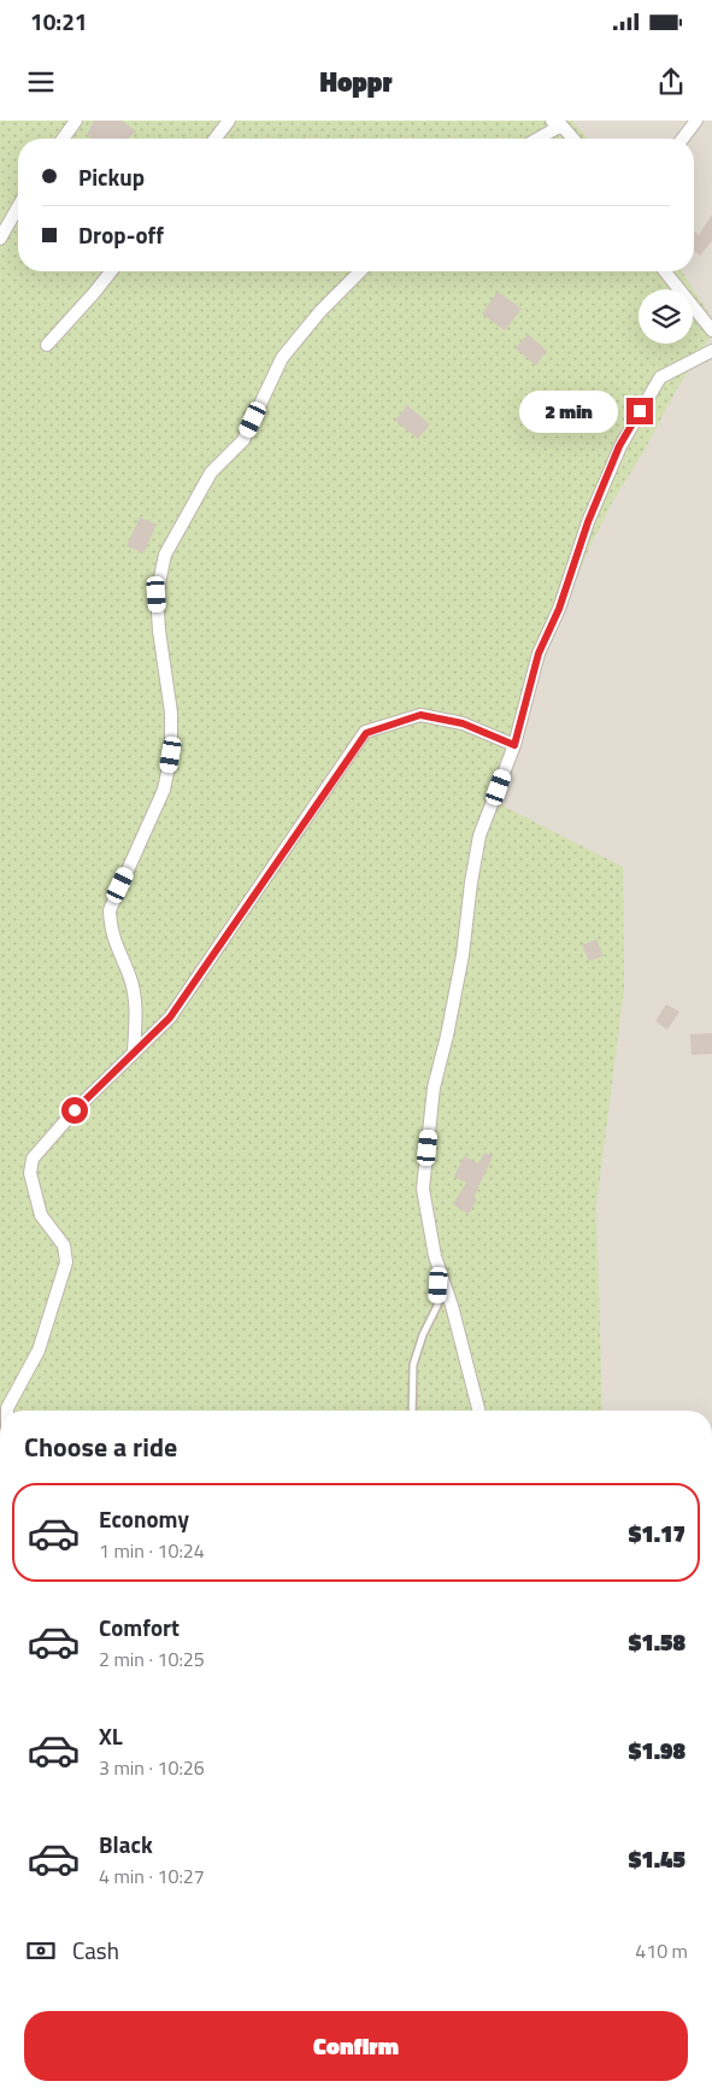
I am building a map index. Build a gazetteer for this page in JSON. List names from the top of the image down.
{
  "page": {
    "status": "10:21",
    "header": "Hoppr",
    "banner": ["Pickup", "Drop-off"],
    "bubble": "2 min",
    "heading": "Choose a ride",
    "list": [
      {
        "name": "Economy",
        "note": "1 min · 10:24",
        "value": "$1.17"
      },
      {
        "name": "Comfort",
        "note": "2 min · 10:25",
        "value": "$1.58"
      },
      {
        "name": "XL",
        "note": "3 min · 10:26",
        "value": "$1.98"
      },
      {
        "name": "Black",
        "note": "4 min · 10:27",
        "value": "$1.45"
      }
    ],
    "pay": ["Cash", "410 m"],
    "buttons": "Confirm"
  }
}
